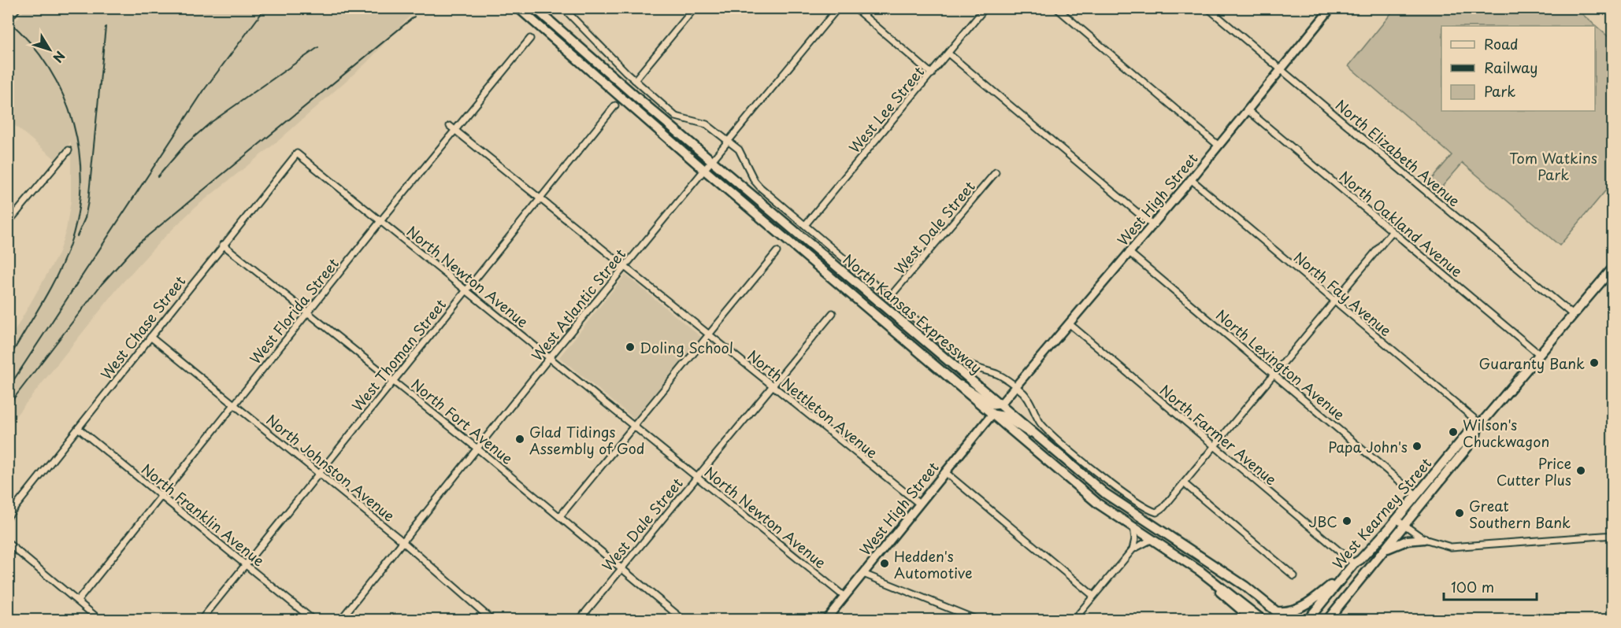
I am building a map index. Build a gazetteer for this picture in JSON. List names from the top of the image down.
{
  "streets": {
    "main road": ["North Kansas Expressway", "West Kearney Street"],
    "street": [
      "West Lee Street",
      "North Elizabeth Avenue",
      "West High Street",
      "North Oakland Avenue",
      "West Dale Street",
      "North Newton Avenue",
      "North Fay Avenue",
      "West Atlantic Street",
      "West Florida Street",
      "West Chase Street",
      "West Thoman Street",
      "North Lexington Avenue",
      "North Nettleton Avenue",
      "North Fort Avenue",
      "North Farmer Avenue",
      "North Johnston Avenue",
      "North Franklin Avenue"
    ]
  },
  "crossings": [
    ["North Elizabeth Avenue", "West High Street"],
    ["North Elizabeth Avenue", "West Kearney Street"],
    ["West High Street", "North Oakland Avenue"],
    ["West High Street", "North Newton Avenue"],
    ["West High Street", "North Fay Avenue"],
    ["West High Street", "North Kansas Expressway"],
    ["West High Street", "North Lexington Avenue"],
    ["West High Street", "North Nettleton Avenue"],
    ["West High Street", "North Farmer Avenue"],
    ["North Oakland Avenue", "West Kearney Street"],
    ["West Dale Street", "North Newton Avenue"],
    ["West Dale Street", "North Nettleton Avenue"],
    ["West Dale Street", "North Fort Avenue"],
    ["North Newton Avenue", "West Atlantic Street"],
    ["North Newton Avenue", "West Florida Street"],
    ["North Newton Avenue", "West Chase Street"],
    ["North Newton Avenue", "West Thoman Street"],
    ["North Fay Avenue", "West Kearney Street"],
    ["West Atlantic Street", "North Kansas Expressway"],
    ["West Atlantic Street", "North Nettleton Avenue"],
    ["West Atlantic Street", "North Fort Avenue"],
    ["West Atlantic Street", "North Johnston Avenue"],
    ["West Florida Street", "North Nettleton Avenue"],
    ["West Florida Street", "North Fort Avenue"],
    ["West Florida Street", "North Johnston Avenue"],
    ["West Florida Street", "North Franklin Avenue"],
    ["West Chase Street", "North Fort Avenue"],
    ["West Chase Street", "North Johnston Avenue"],
    ["West Chase Street", "North Franklin Avenue"],
    ["West Thoman Street", "North Nettleton Avenue"],
    ["West Thoman Street", "North Fort Avenue"],
    ["West Thoman Street", "North Johnston Avenue"],
    ["West Thoman Street", "North Franklin Avenue"],
    ["North Lexington Avenue", "West Kearney Street"],
    ["North Farmer Avenue", "West Kearney Street"]
  ],
  "parks": ["Tom Watkins Park"],
  "places": [
    "Doling School",
    "Guaranty Bank",
    "Wilson's Chuckwagon",
    "Glad Tidings Assembly of God",
    "Papa John's",
    "Price Cutter Plus",
    "Great Southern Bank",
    "JBC",
    "Hedden's Automotive"
  ],
  "legend": ["Road", "Railway", "Park"],
  "scale_bar": "100 m",
  "north": "bottom right"
}
